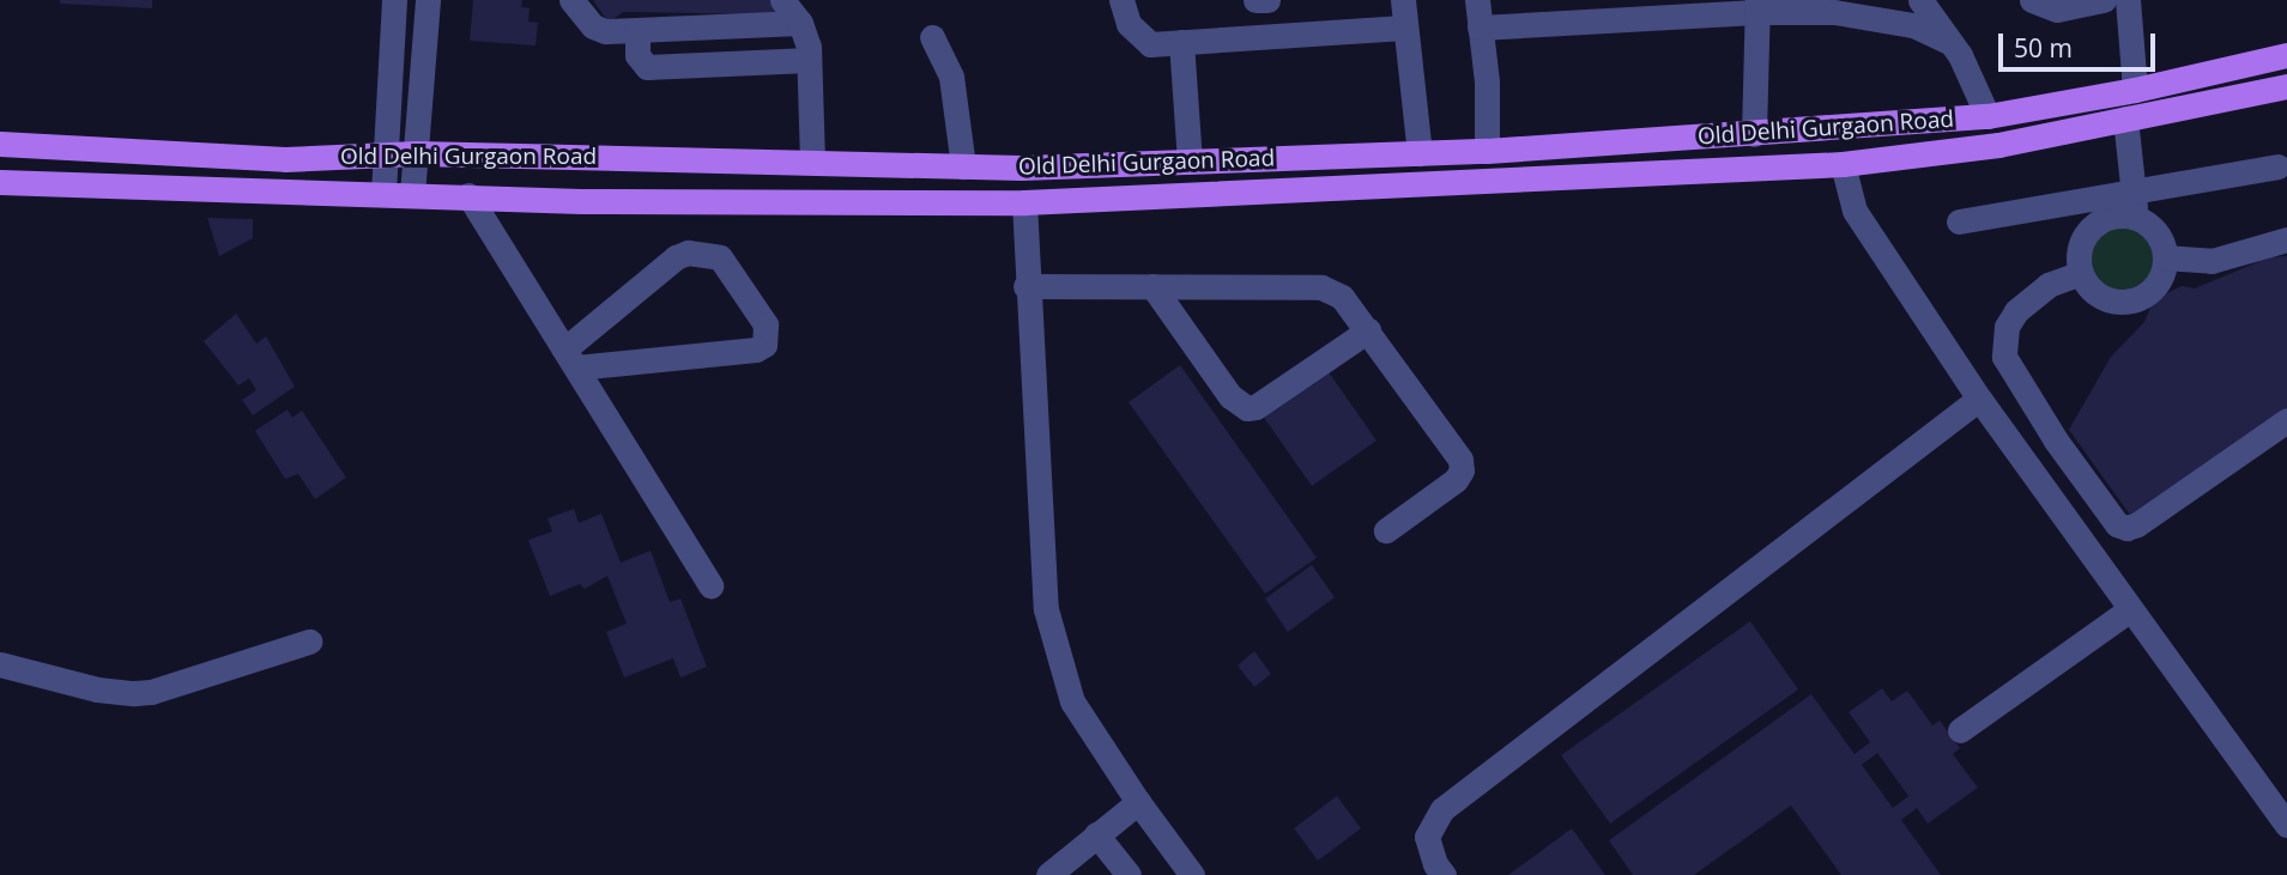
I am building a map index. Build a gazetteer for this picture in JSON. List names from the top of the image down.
{
  "streets": {
    "main road": ["Old Delhi Gurgaon Road"]
  },
  "scale_bar": "50 m"
}
